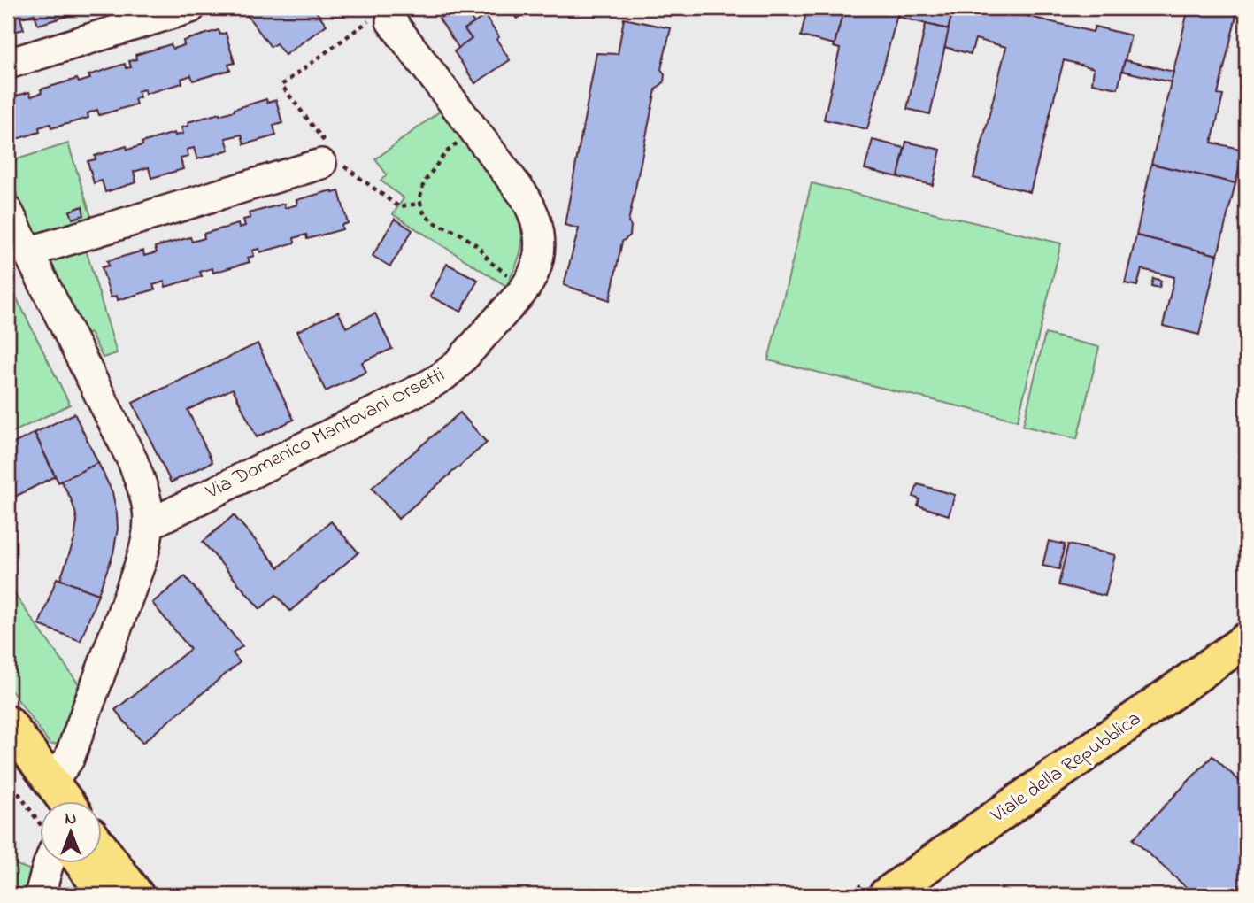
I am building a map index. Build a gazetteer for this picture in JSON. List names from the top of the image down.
{
  "streets": {
    "main road": ["Viale della Repubblica"],
    "street": ["Via Domenico Mantovani Orsetti"]
  },
  "north": "top"
}
